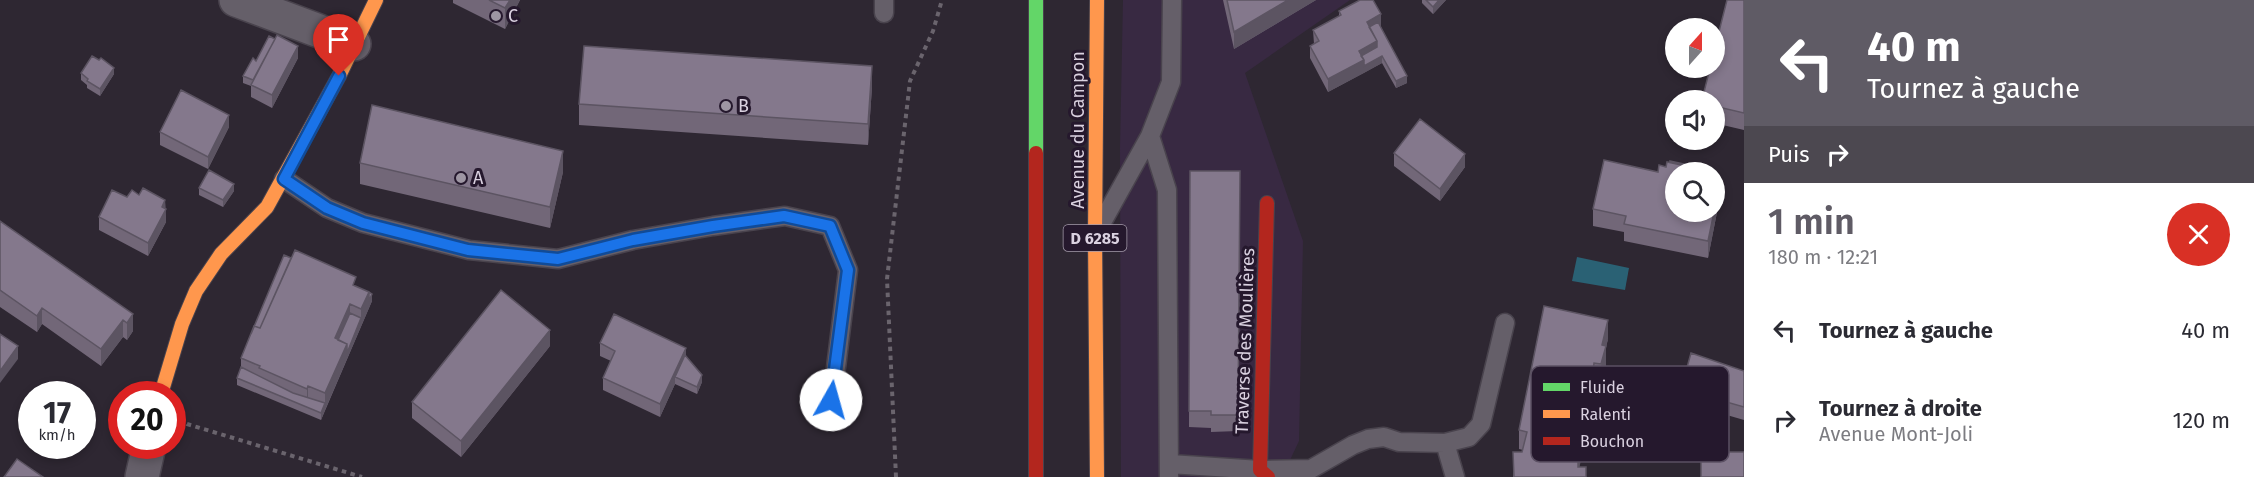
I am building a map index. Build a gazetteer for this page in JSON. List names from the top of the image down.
{
  "streets": {
    "main road": ["Avenue du Campon", "D 6285", "Traverse des Moulières"]
  },
  "places": ["C", "B", "A"],
  "legend": ["Fluide", "Ralenti", "Bouchon"],
  "north": "top",
  "page": {
    "turn": ["40 m", "Tournez à gauche"],
    "then": "Puis",
    "heading": ["1 min", "180 m · 12:21"],
    "list": [
      {
        "name": "Tournez à gauche",
        "value": "40 m"
      },
      {
        "name": "Tournez à droite",
        "note": "Avenue Mont-Joli",
        "value": "120 m"
      }
    ],
    "speed": "17 km/h",
    "limit": "20"
  }
}
